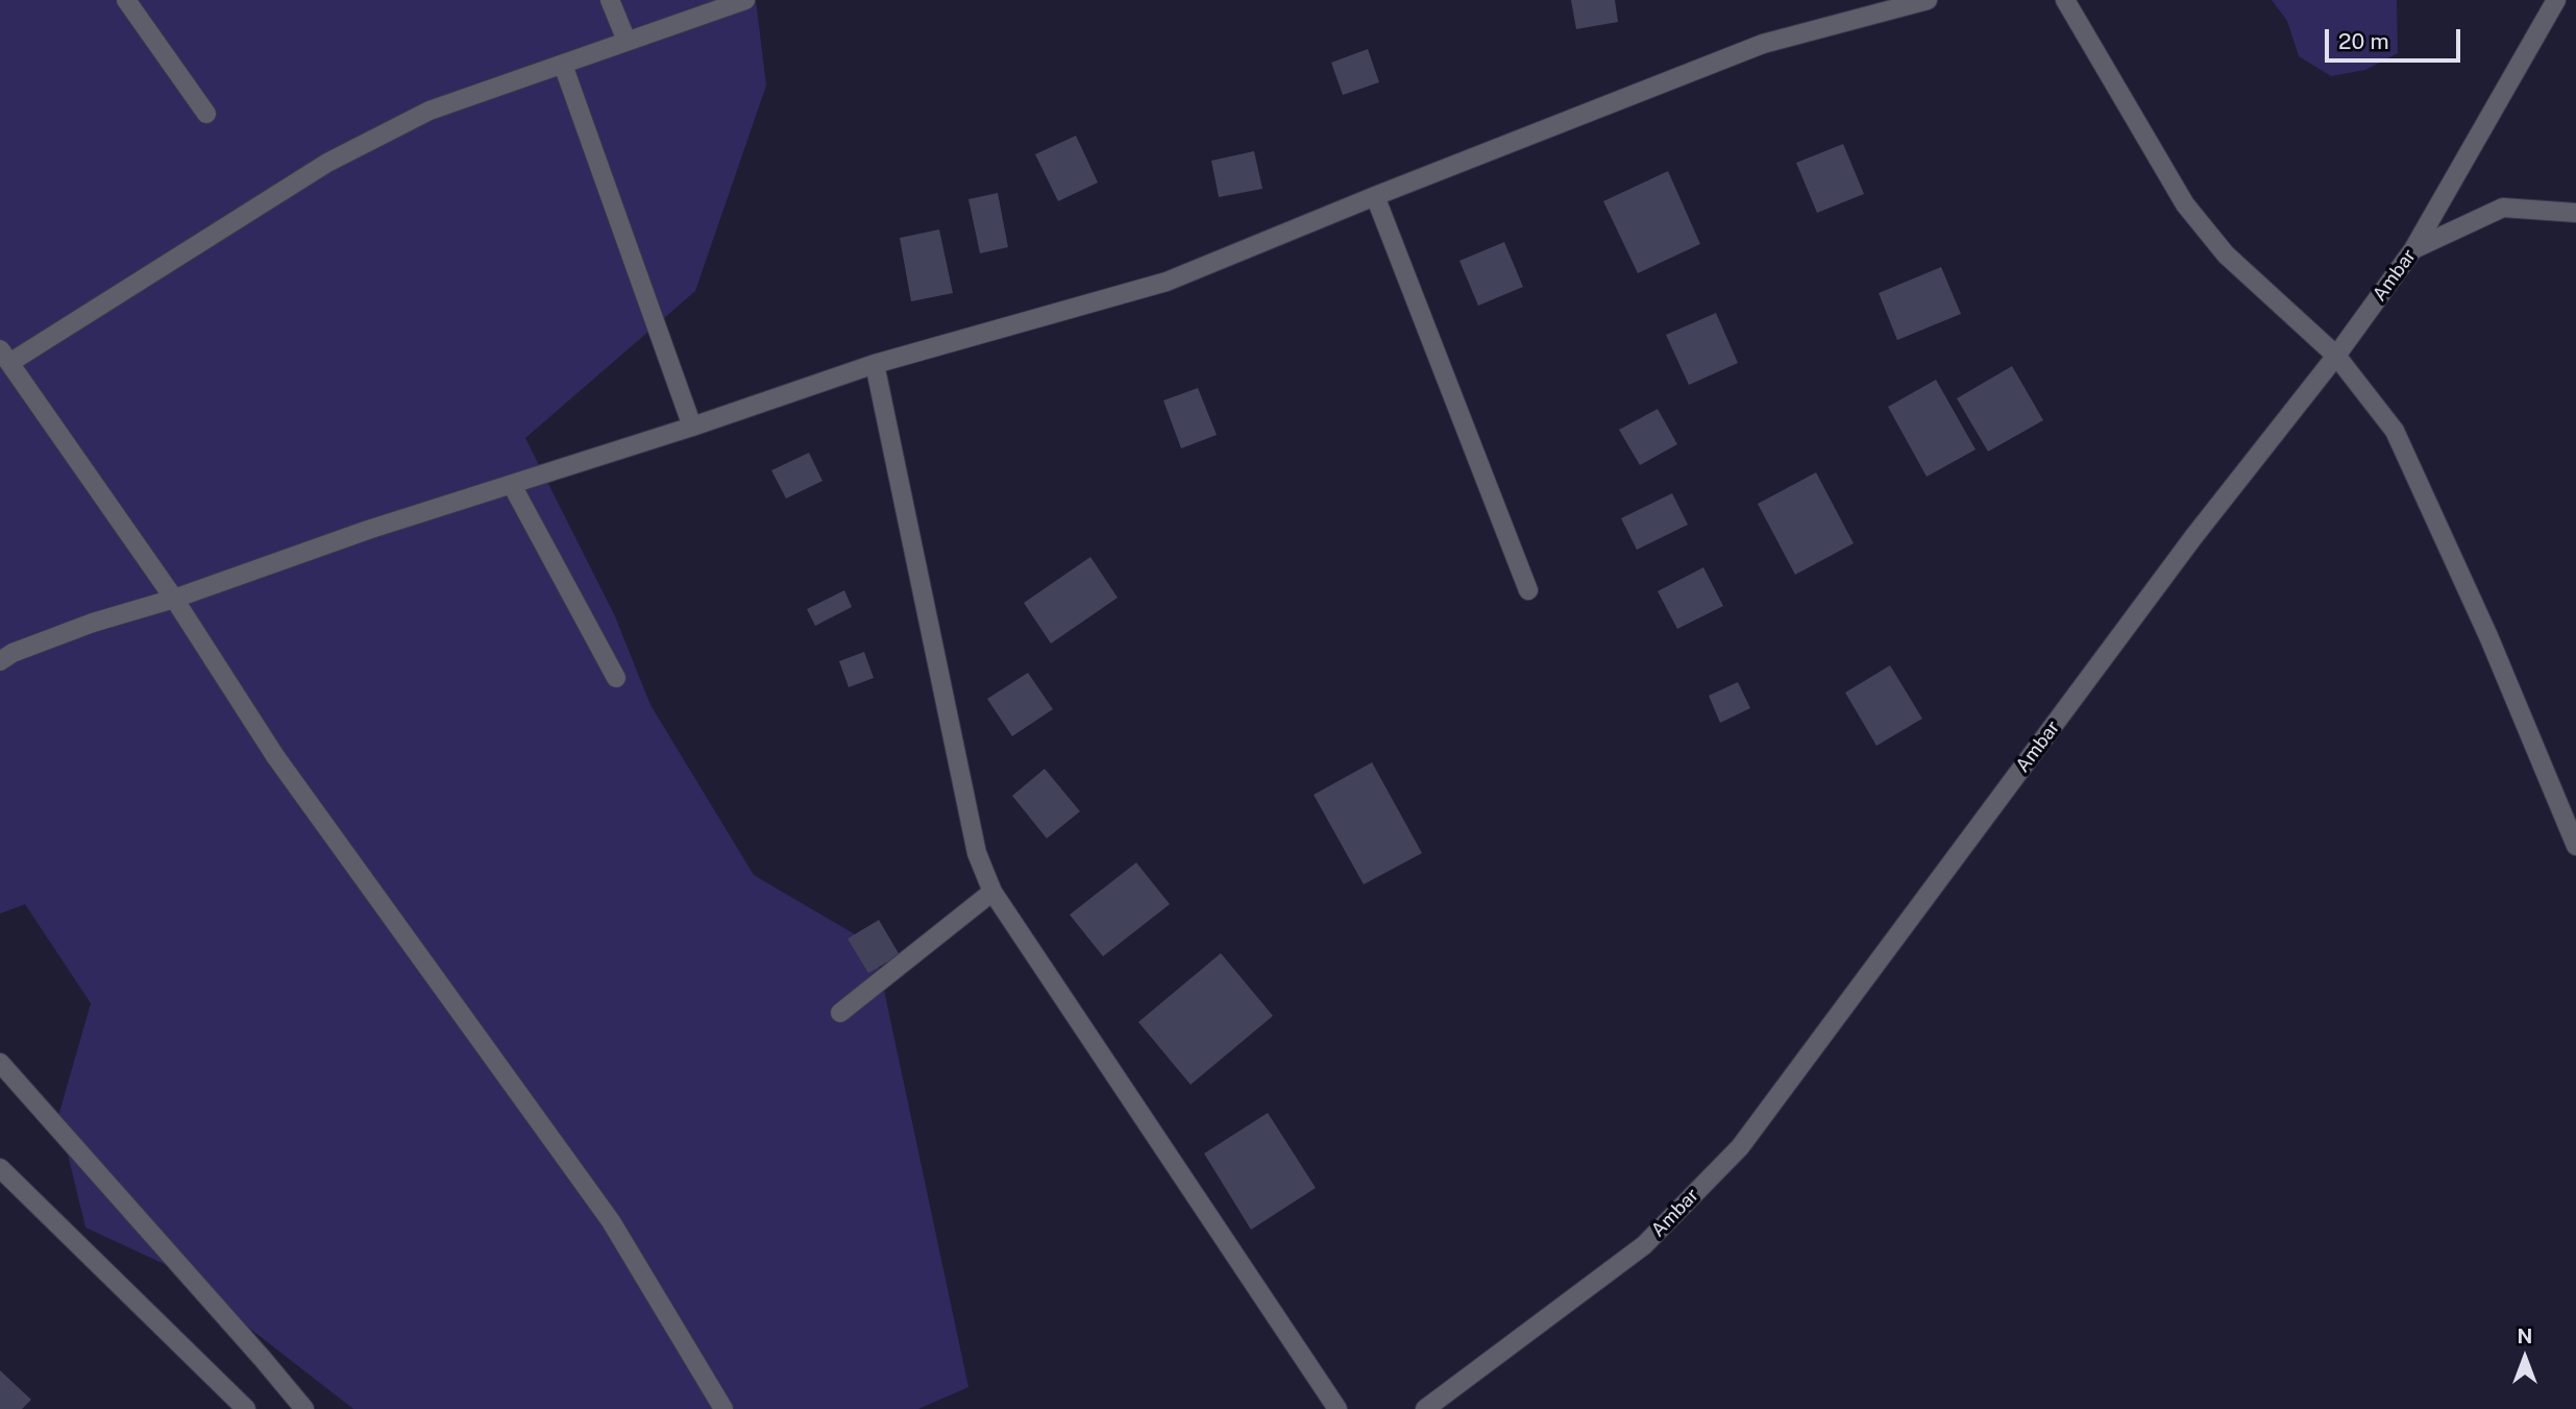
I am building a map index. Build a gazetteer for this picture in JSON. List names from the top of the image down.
{
  "streets": {
    "street": ["Ambar"]
  },
  "scale_bar": "20 m",
  "north": "top"
}
